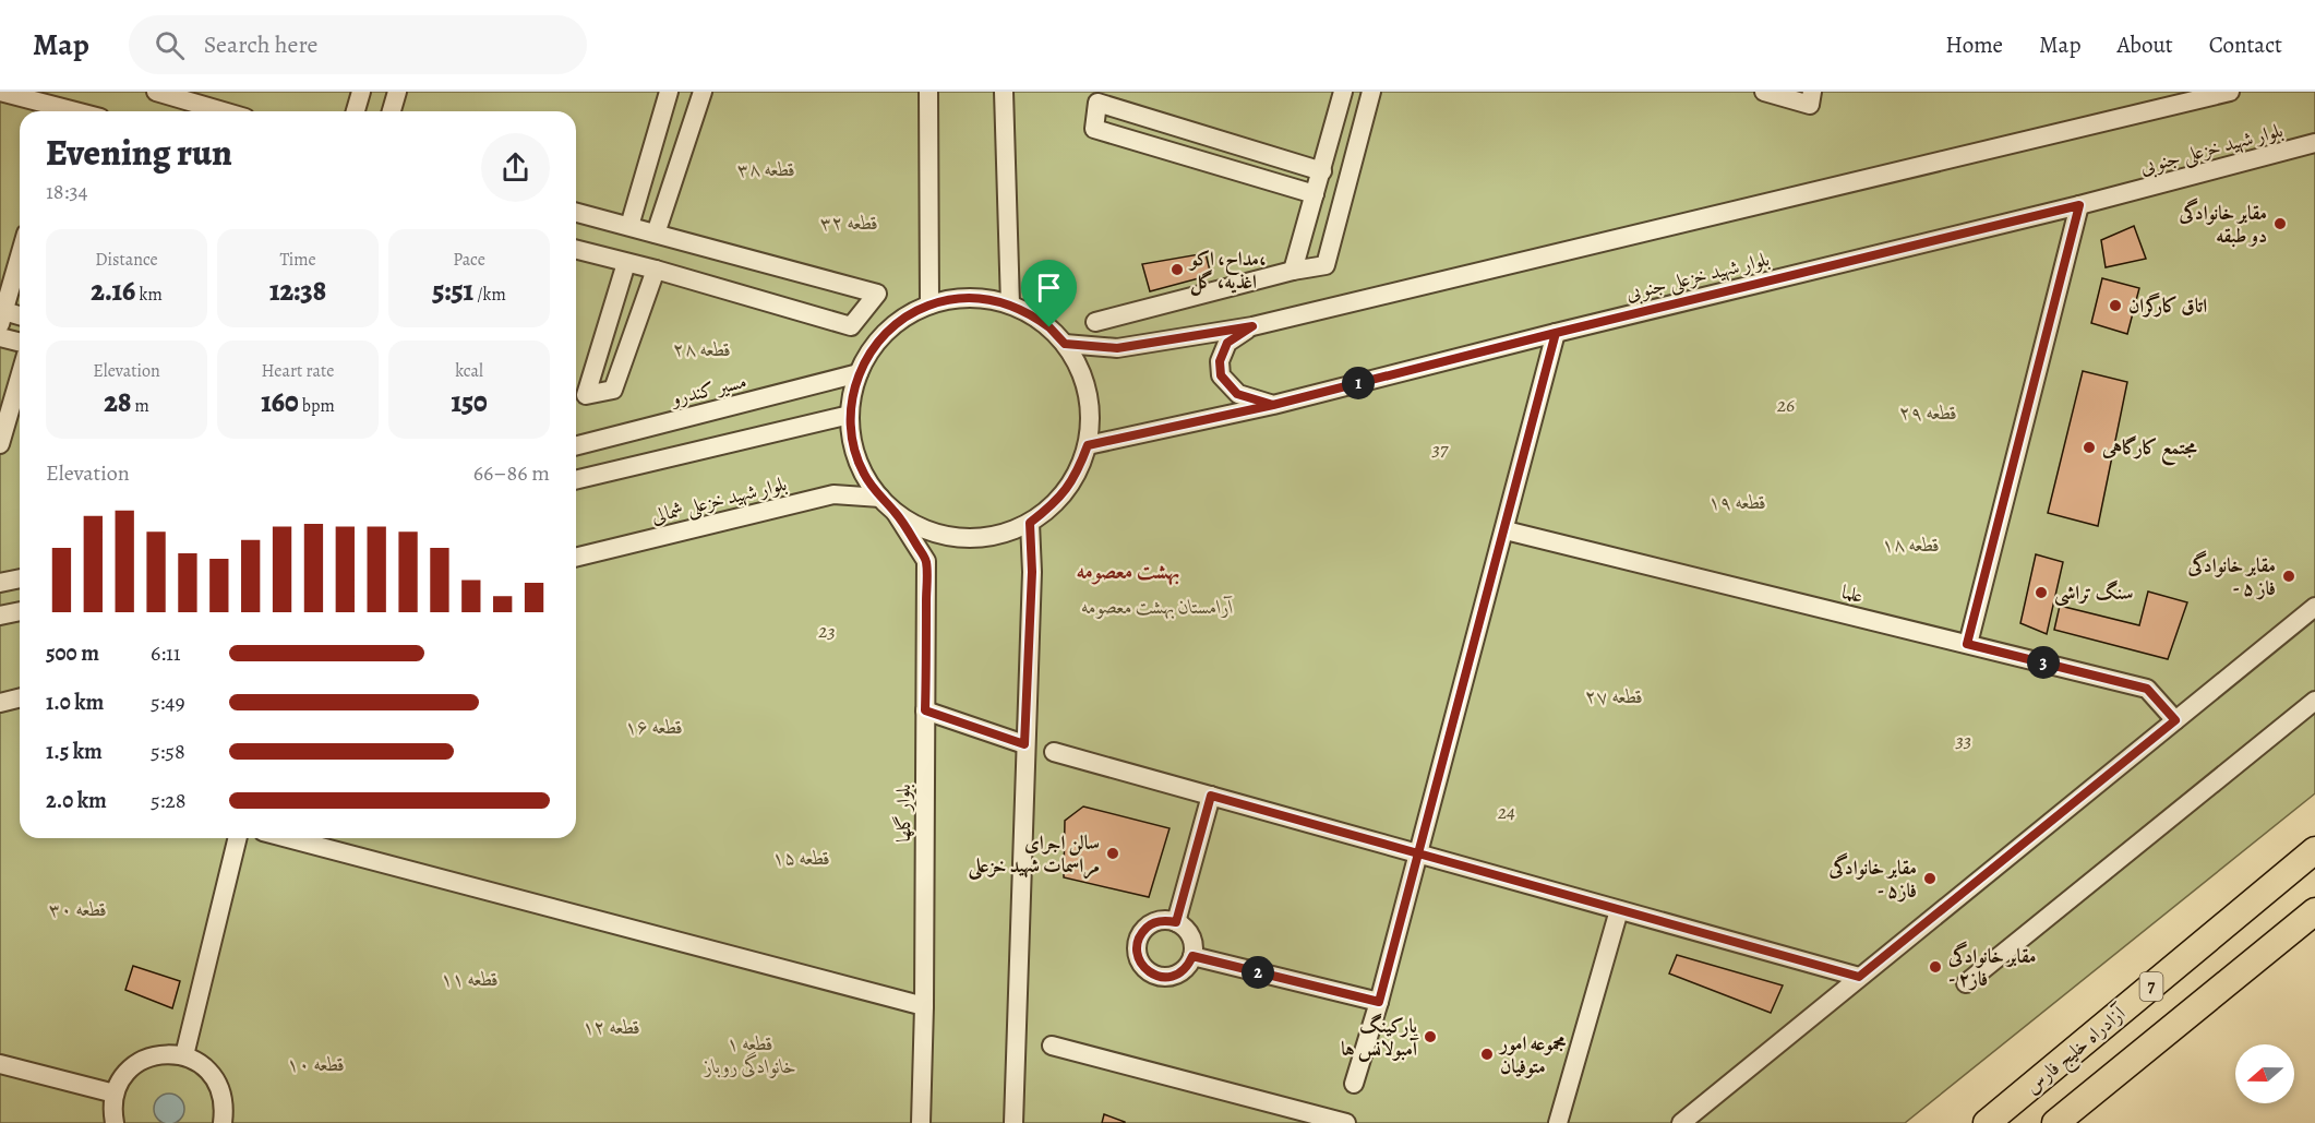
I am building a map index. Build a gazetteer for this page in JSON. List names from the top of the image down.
{
  "streets": {
    "highway": ["7", "آزادراه خلیج فارس"],
    "lane": [
      "بلوار شهید خزعلی جنوبی",
      "مسیر کندرو",
      "بلوار شهید خزعلی شمالی",
      "علما",
      "بلوار گلها"
    ]
  },
  "districts": ["بهشت معصومه"],
  "parks": [
    "قطعه ۳۸",
    "قطعه ۳۲",
    "قطعه ۲۸",
    "26",
    "قطعه ۲۹",
    "37",
    "قطعه ۱۹",
    "قطعه ۱۸",
    "آرامستان بهشت معصومه",
    "23",
    "قطعه ۲۷",
    "قطعه ۱۶",
    "33",
    "24",
    "قطعه ۱۵",
    "قطعه ۳۰",
    "قطعه ۱۱",
    "قطعه ۱۲",
    "قطعه ۱ خانوادگی روباز",
    "قطعه ۱۰"
  ],
  "places": [
    "مقابر خانوادگی دو طبقه",
    "مداح، اکو، اغذیه، گل",
    "اتاق کارگران",
    "مجتمع کارگاهی",
    "مقابر خانوادگی - فاز ۵",
    "سنگ تراشی",
    "سالن اجرای مراسمات شهید خزعلی",
    "مقابر خانوادگی - فاز۵",
    "مقابر خانوادگی - فاز۲",
    "پارکینگ آمبولانس ها",
    "مجموعه امور متوفیان"
  ],
  "north": "left",
  "page": {
    "header": "Map",
    "search": "Search here",
    "nav": [
      "Home",
      "Map",
      "About",
      "Contact"
    ],
    "heading": ["Evening run", "18:34"],
    "stats": [
      ["Distance", "2.16 km"],
      ["Time", "12:38"],
      ["Pace", "5:51 /km"],
      ["Elevation", "28 m"],
      ["Heart rate", "160 bpm"],
      ["kcal", "150"]
    ],
    "pins": ["1", "3", "2"],
    "chart": ["Elevation", "66–86 m"],
    "list": [
      {
        "name": "500 m",
        "note": "6:11"
      },
      {
        "name": "1.0 km",
        "note": "5:49"
      },
      {
        "name": "1.5 km",
        "note": "5:58"
      },
      {
        "name": "2.0 km",
        "note": "5:28"
      }
    ]
  }
}
